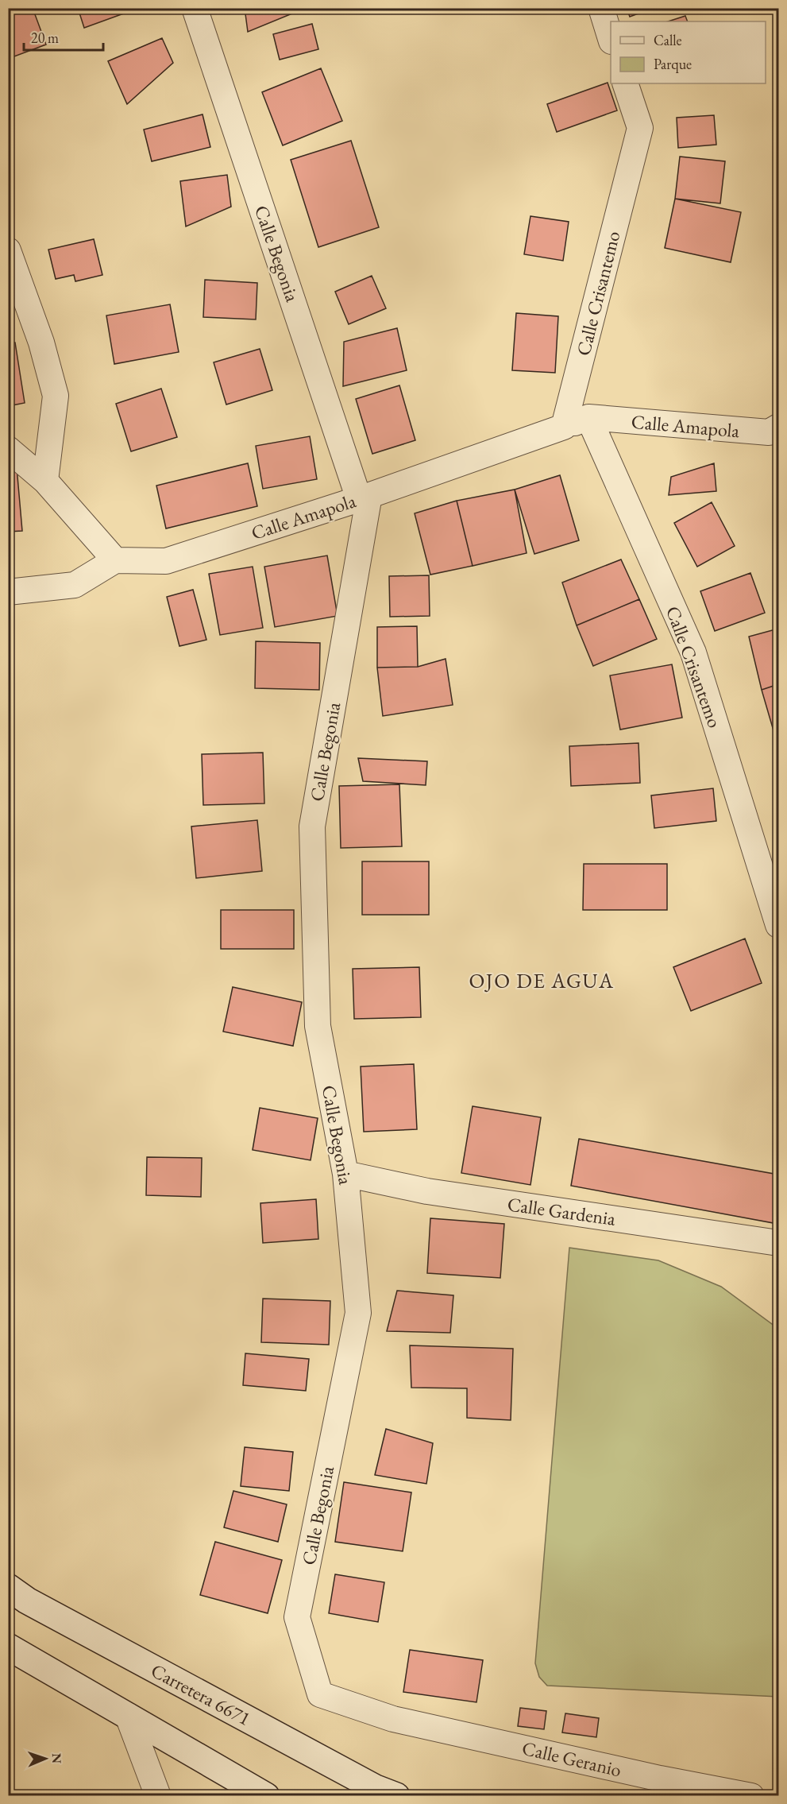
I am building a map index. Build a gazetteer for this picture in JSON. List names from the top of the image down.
{
  "streets": {
    "street": [
      "Calle Begonia",
      "Calle Crisantemo",
      "Calle Amapola",
      "Calle Gardenia",
      "Carretera 6671",
      "Calle Geranio"
    ]
  },
  "crossings": [
    ["Calle Begonia", "Calle Amapola"],
    ["Calle Begonia", "Calle Gardenia"],
    ["Calle Begonia", "Calle Geranio"],
    ["Calle Crisantemo", "Calle Amapola"]
  ],
  "districts": ["OJO DE AGUA"],
  "legend": ["Calle", "Parque"],
  "scale_bar": "20 m",
  "north": "right"
}
